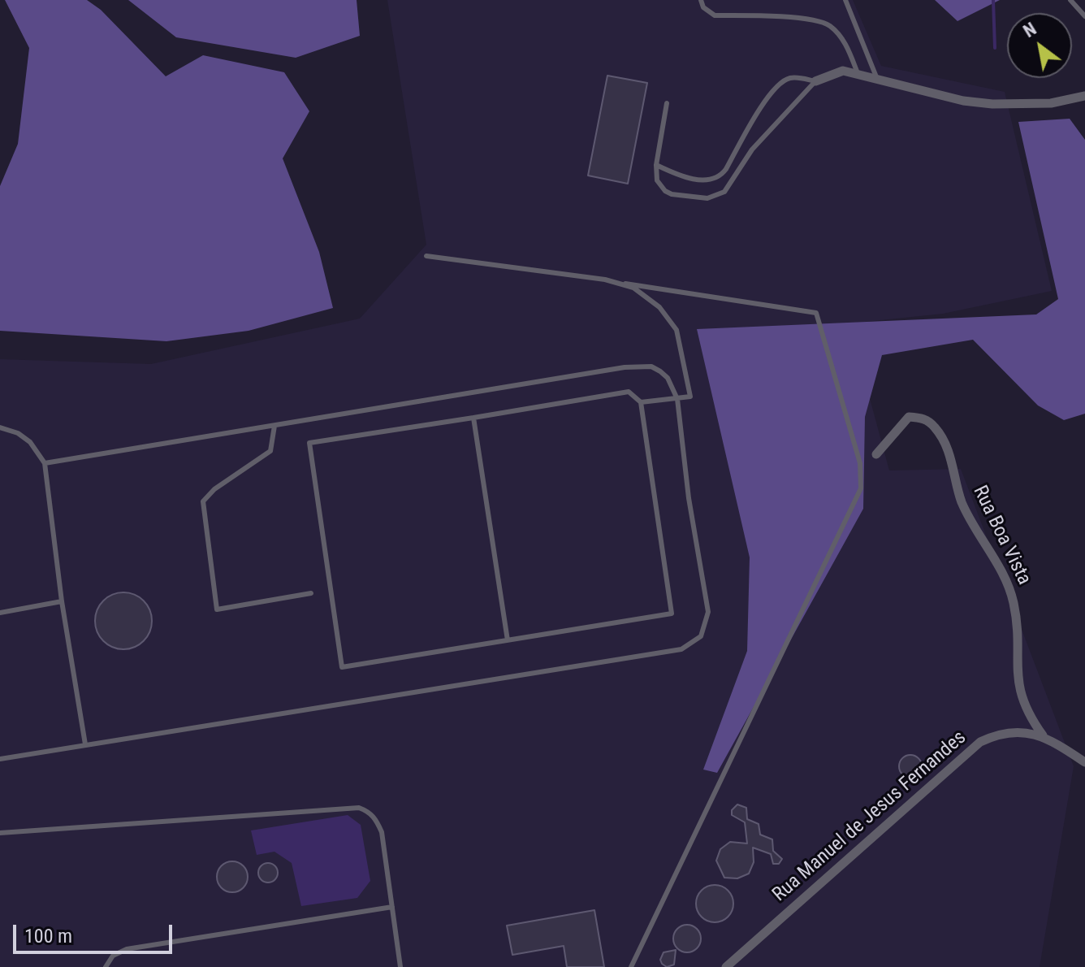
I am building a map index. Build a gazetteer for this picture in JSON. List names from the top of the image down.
{
  "streets": {
    "street": ["Rua Boa Vista", "Rua Manuel de Jesus Fernandes"]
  },
  "crossings": [
    ["Rua Boa Vista", "Rua Manuel de Jesus Fernandes"]
  ],
  "scale_bar": "100 m",
  "north": "top left"
}
